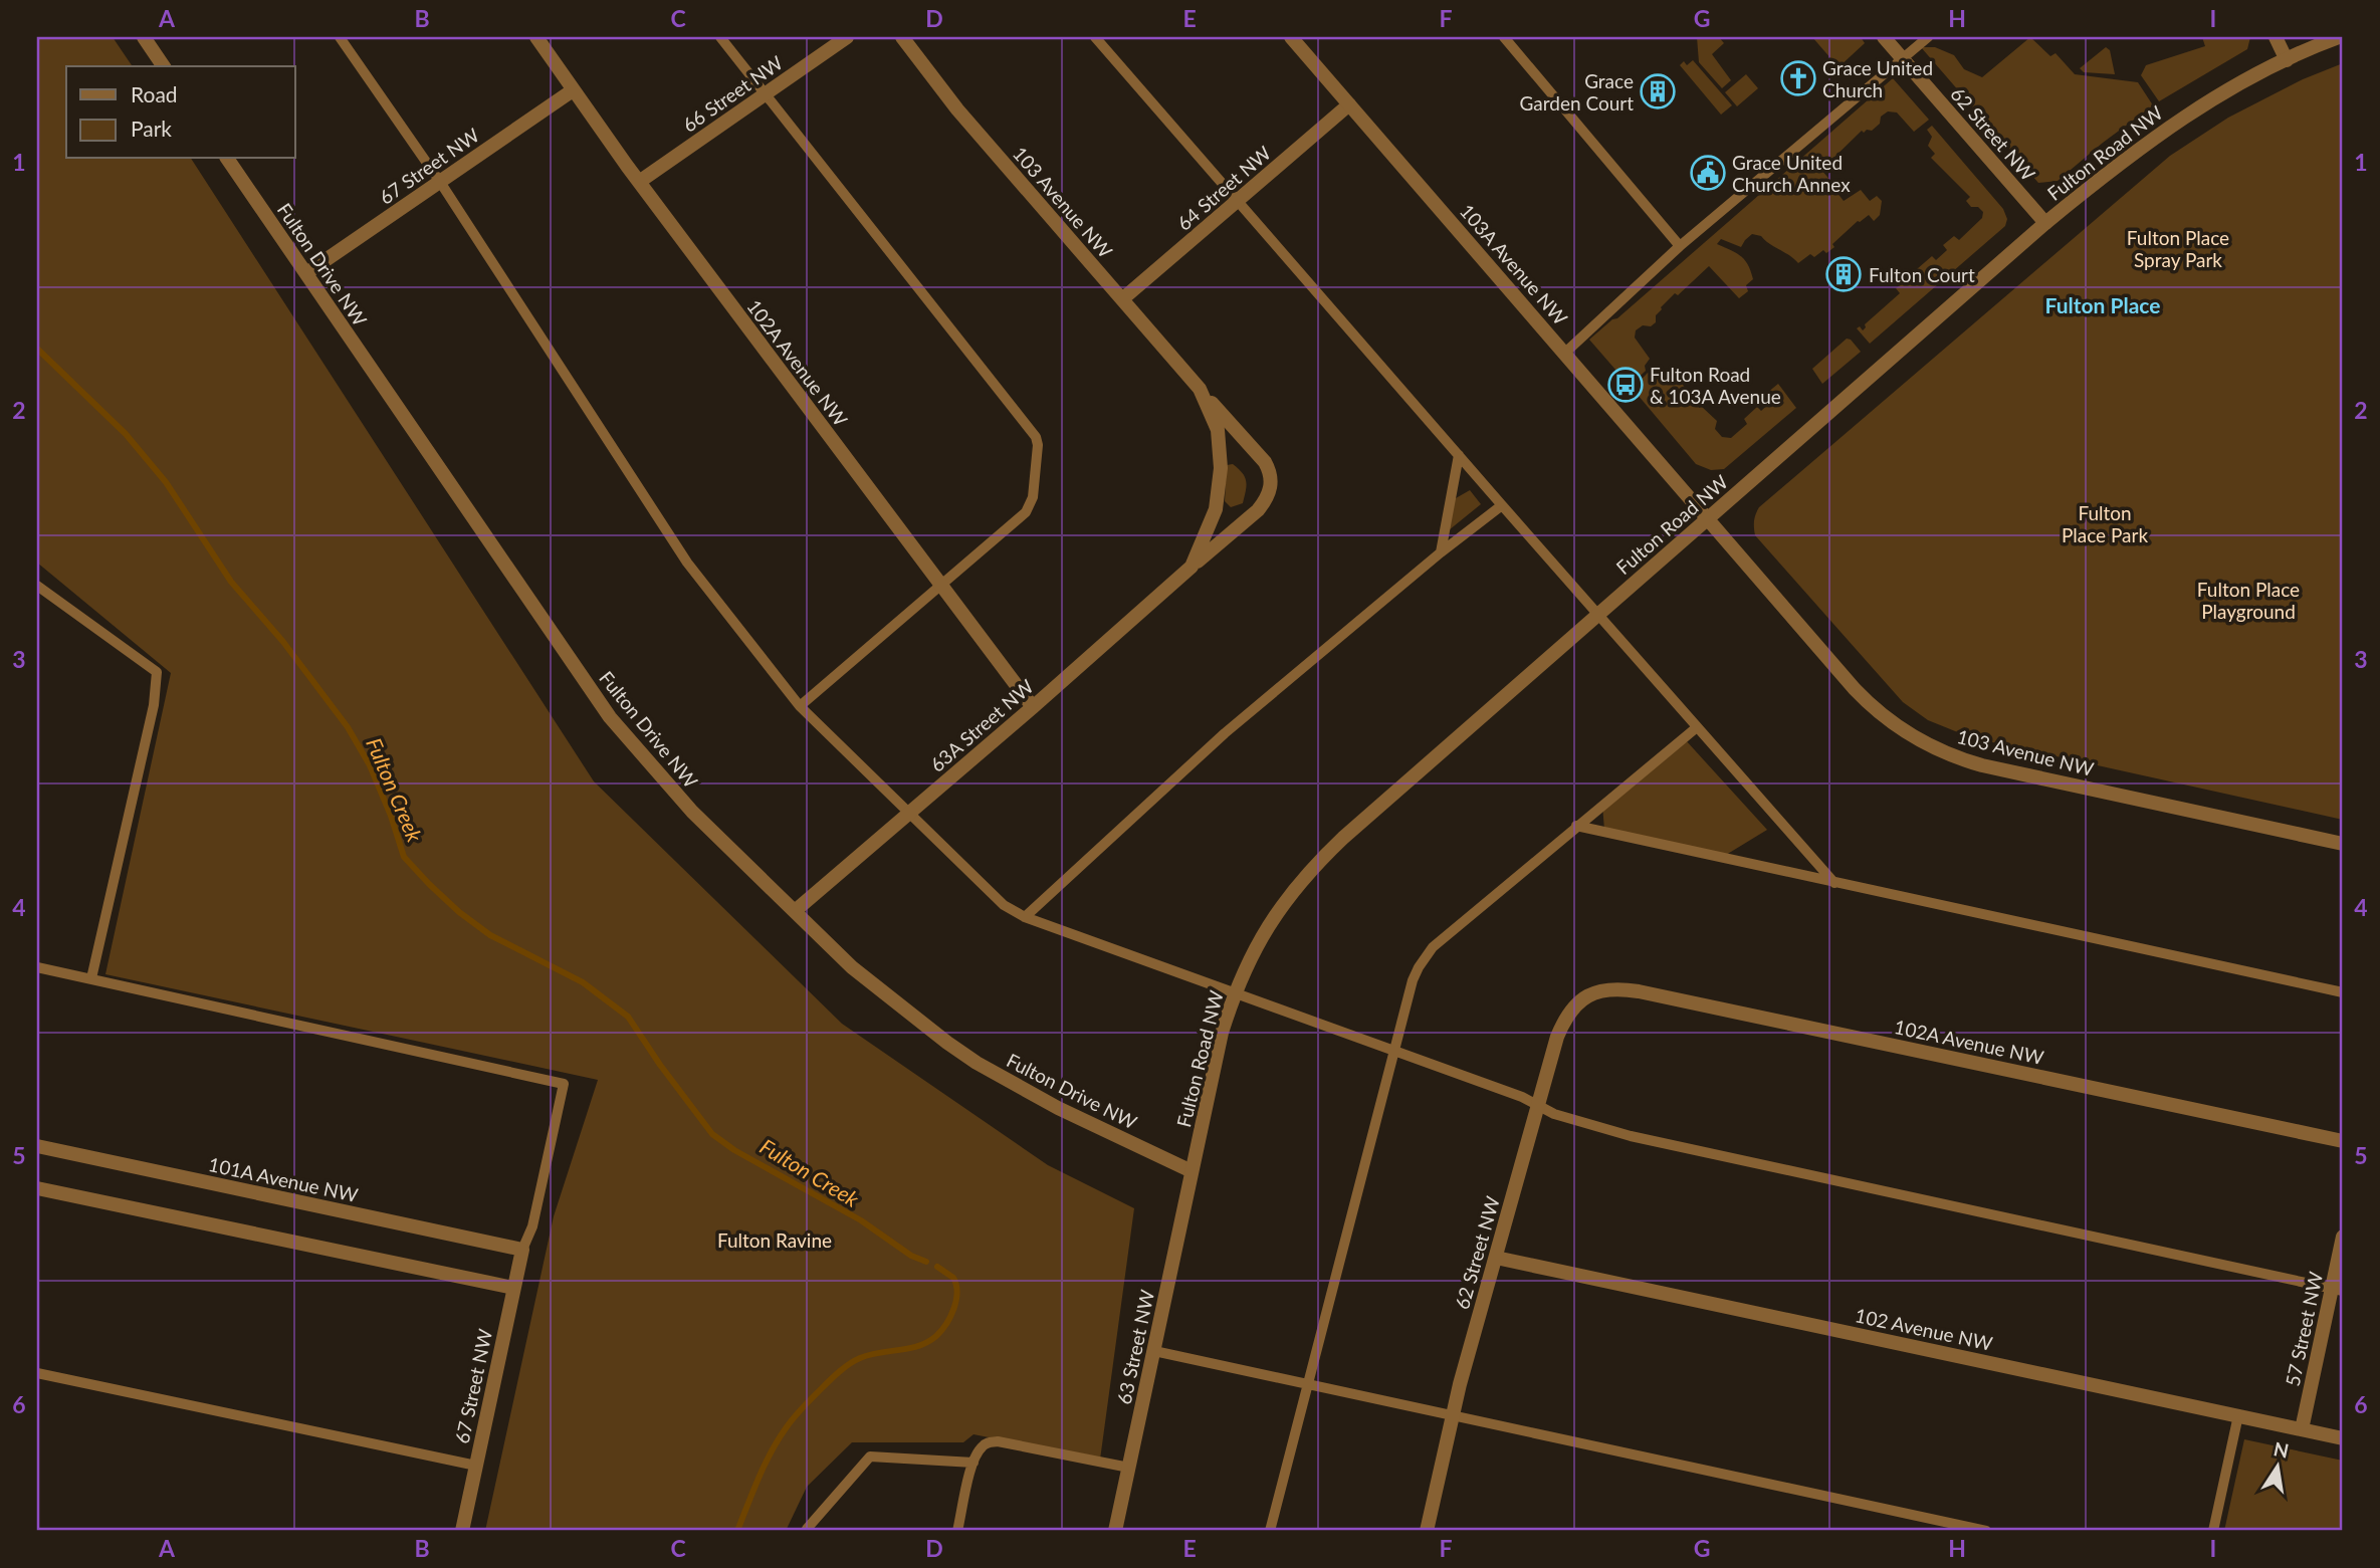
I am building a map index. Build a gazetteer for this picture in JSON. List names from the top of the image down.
{
  "streets": {
    "street": [
      "66 Street NW",
      "62 Street NW",
      "Fulton Road NW",
      "67 Street NW",
      "64 Street NW",
      "103 Avenue NW",
      "Fulton Drive NW",
      "103A Avenue NW",
      "102A Avenue NW",
      "63A Street NW",
      "101A Avenue NW",
      "102 Avenue NW",
      "57 Street NW",
      "63 Street NW"
    ]
  },
  "crossings": [
    ["66 Street NW", "102A Avenue NW"],
    ["62 Street NW", "Fulton Road NW"],
    ["62 Street NW", "102A Avenue NW"],
    ["62 Street NW", "102 Avenue NW"],
    ["Fulton Road NW", "103 Avenue NW"],
    ["Fulton Road NW", "Fulton Drive NW"],
    ["Fulton Road NW", "103A Avenue NW"],
    ["Fulton Road NW", "63 Street NW"],
    ["67 Street NW", "Fulton Drive NW"],
    ["67 Street NW", "102A Avenue NW"],
    ["67 Street NW", "101A Avenue NW"],
    ["64 Street NW", "103 Avenue NW"],
    ["64 Street NW", "103A Avenue NW"],
    ["103 Avenue NW", "103A Avenue NW"],
    ["103 Avenue NW", "63A Street NW"],
    ["Fulton Drive NW", "63A Street NW"],
    ["Fulton Drive NW", "63 Street NW"],
    ["102A Avenue NW", "63A Street NW"],
    ["102 Avenue NW", "57 Street NW"]
  ],
  "districts": ["Fulton Place"],
  "water": ["Fulton Creek"],
  "parks": [
    "Fulton Place Spray Park",
    "Fulton Place Park",
    "Fulton Place Playground",
    "Fulton Ravine"
  ],
  "places": {
    "church": ["Grace United Church"],
    "building": ["Grace Garden Court", "Fulton Court"],
    "public building": ["Grace United Church Annex"],
    "bus stop": ["Fulton Road & 103A Avenue"]
  },
  "legend": ["Road", "Park"],
  "north": "top",
  "grid": {
    "columns": [
      "A",
      "B",
      "C",
      "D",
      "E",
      "F",
      "G",
      "H",
      "I"
    ],
    "rows": [
      "1",
      "2",
      "3",
      "4",
      "5",
      "6"
    ]
  }
}
